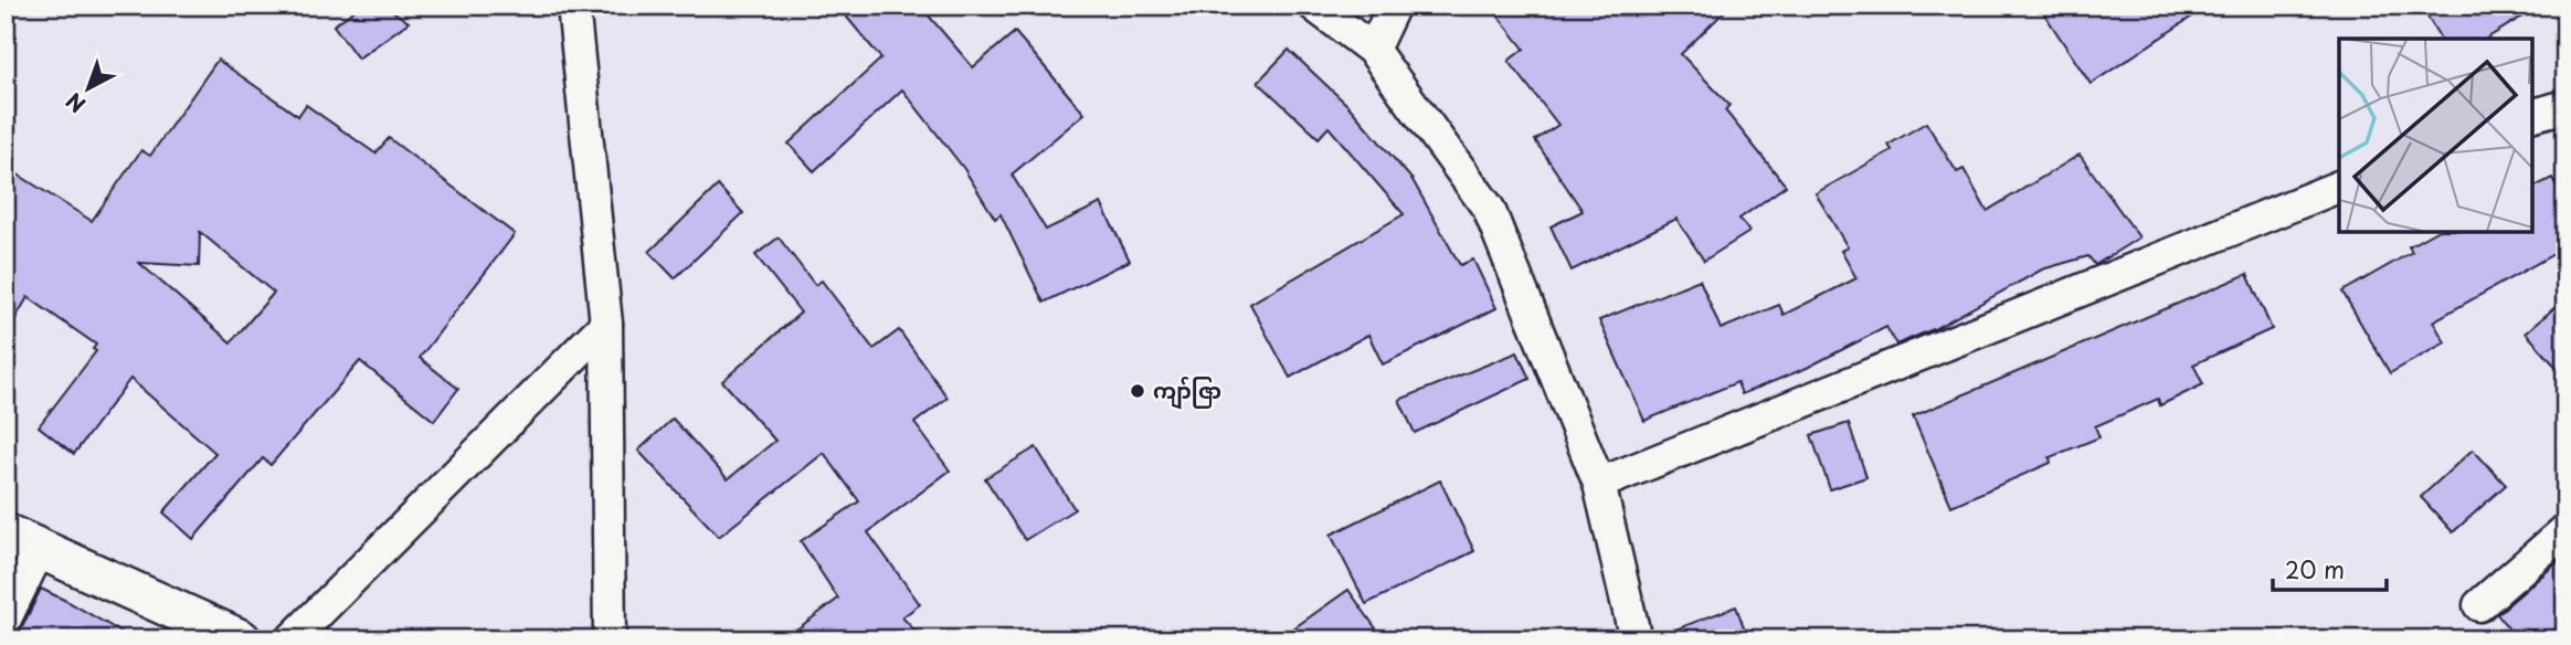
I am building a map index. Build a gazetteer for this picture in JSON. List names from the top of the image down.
{
  "places": ["ကျာ်ဇြာ"],
  "scale_bar": "20 m",
  "north": "bottom left"
}
